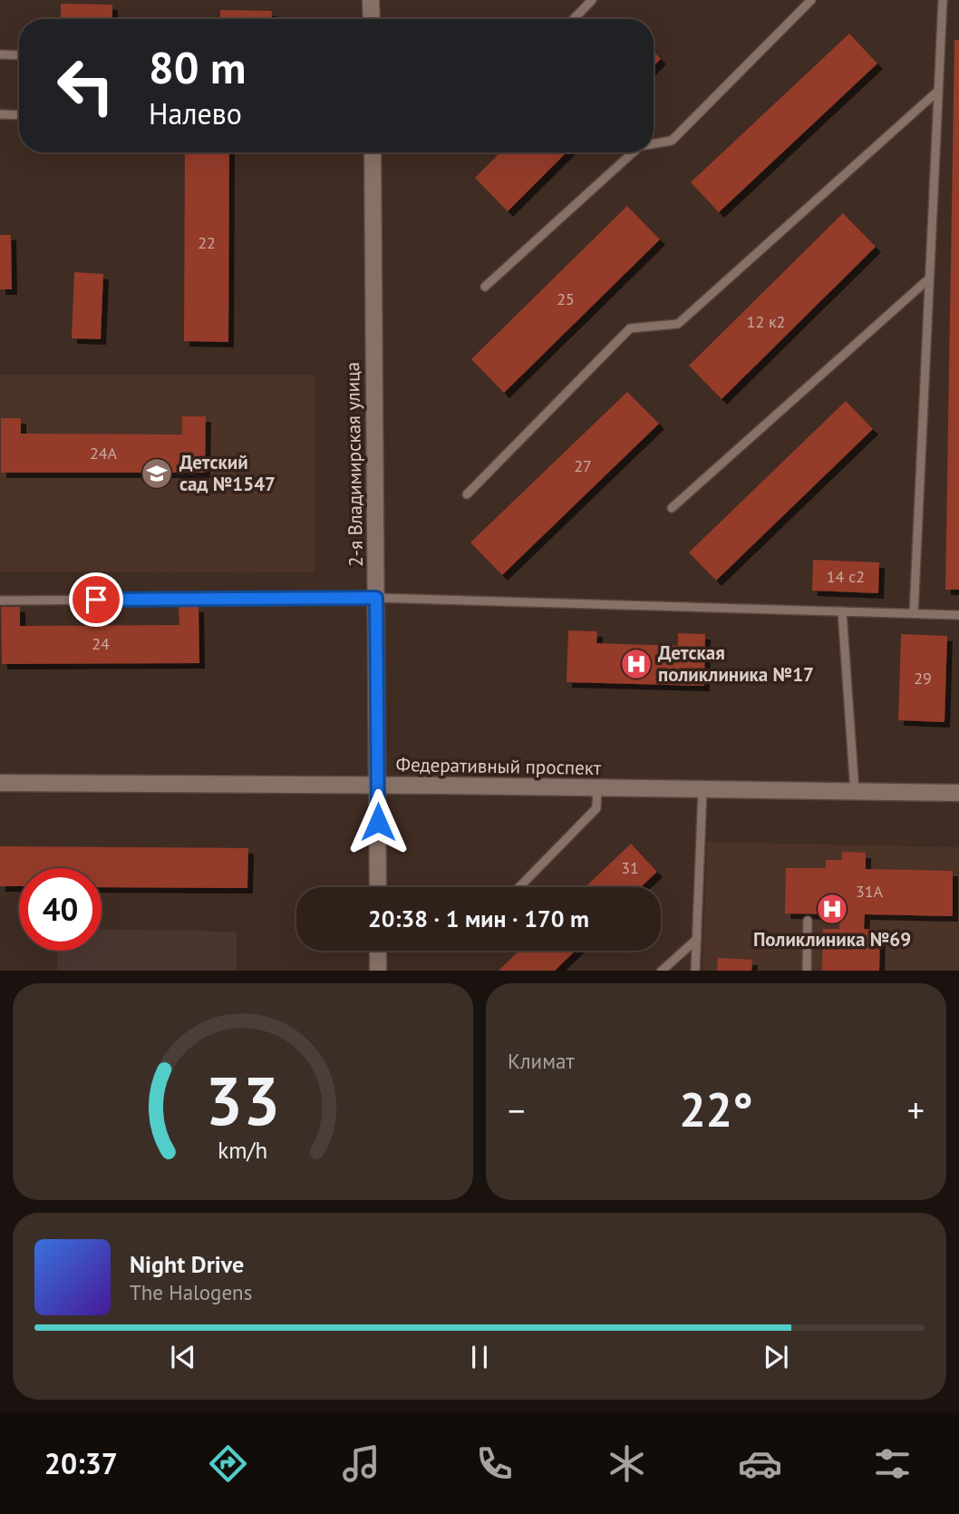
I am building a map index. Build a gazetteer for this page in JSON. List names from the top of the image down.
{
  "streets": {
    "street": ["2-я Владимирская улица", "Федеративный проспект"]
  },
  "crossings": [
    ["2-я Владимирская улица", "Федеративный проспект"]
  ],
  "places": {
    "school or university": ["Детский сад №1547"],
    "hospital": ["Детская поликлиника №17", "Поликлиника №69"]
  },
  "house_numbers": [
    "22",
    "25",
    "12 к2",
    "24А",
    "27",
    "14 с2",
    "24",
    "29",
    "31",
    "31А"
  ],
  "page": {
    "turn": ["80 m", "Налево"],
    "limit": "40",
    "trip": "20:38 · 1 мин · 170 m",
    "tile": "Климат",
    "heat": ["−", "22°", "+"],
    "song": ["Night Drive", "The Halogens"],
    "tabs": "20:37",
    "gauge": ["33", "km/h"]
  }
}
